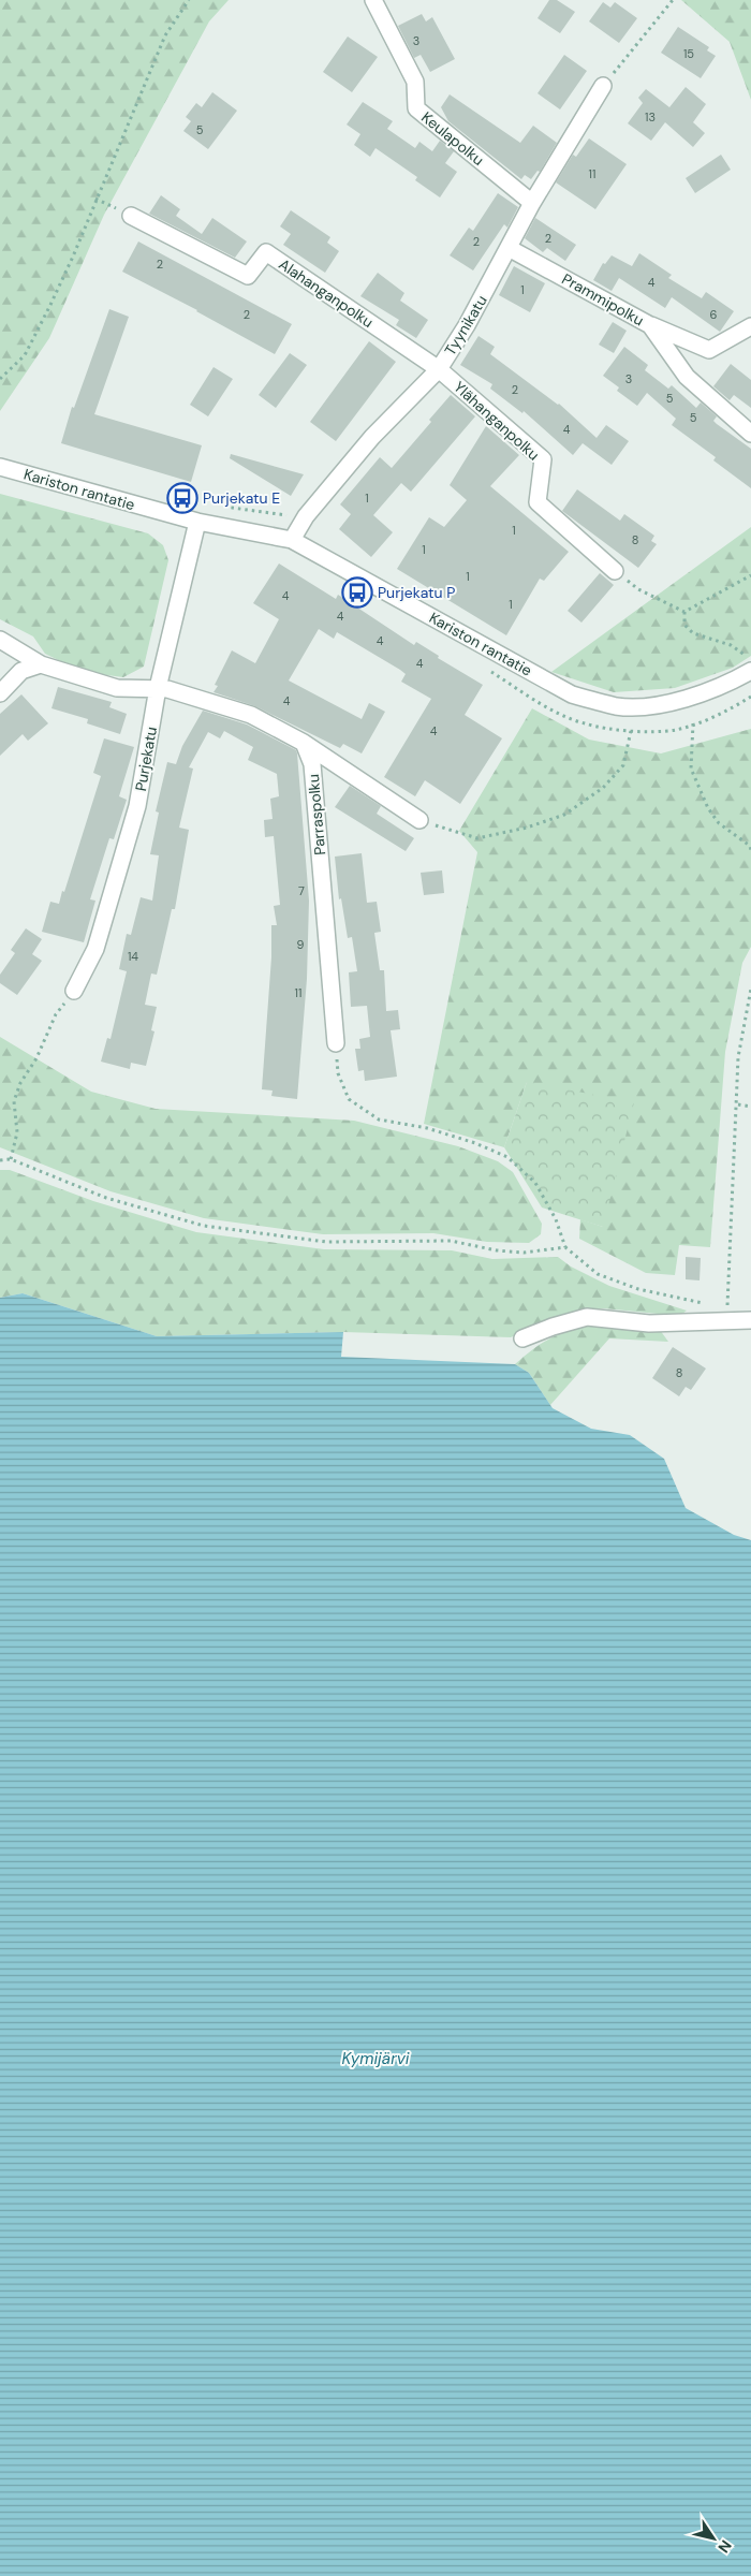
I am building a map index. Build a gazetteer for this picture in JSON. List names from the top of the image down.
{
  "streets": {
    "street": [
      "Keulapolku",
      "Alahanganpolku",
      "Prammipolku",
      "Tyynikatu",
      "Ylähanganpolku",
      "Kariston rantatie",
      "Purjekatu",
      "Parraspolku"
    ]
  },
  "crossings": [
    ["Keulapolku", "Tyynikatu"],
    ["Alahanganpolku", "Tyynikatu"],
    ["Alahanganpolku", "Ylähanganpolku"],
    ["Prammipolku", "Tyynikatu"],
    ["Tyynikatu", "Ylähanganpolku"],
    ["Tyynikatu", "Kariston rantatie"],
    ["Kariston rantatie", "Purjekatu"]
  ],
  "water": ["Kymijärvi"],
  "places": {
    "bus stop": ["Purjekatu E", "Purjekatu P"]
  },
  "house_numbers": [
    "3",
    "15",
    "13",
    "5",
    "11",
    "2",
    "2",
    "2",
    "4",
    "1",
    "2",
    "6",
    "3",
    "2",
    "5",
    "5",
    "4",
    "1",
    "1",
    "8",
    "1",
    "1",
    "4",
    "1",
    "4",
    "4",
    "4",
    "4",
    "4",
    "7",
    "9",
    "14",
    "11",
    "8"
  ],
  "north": "bottom right"
}
